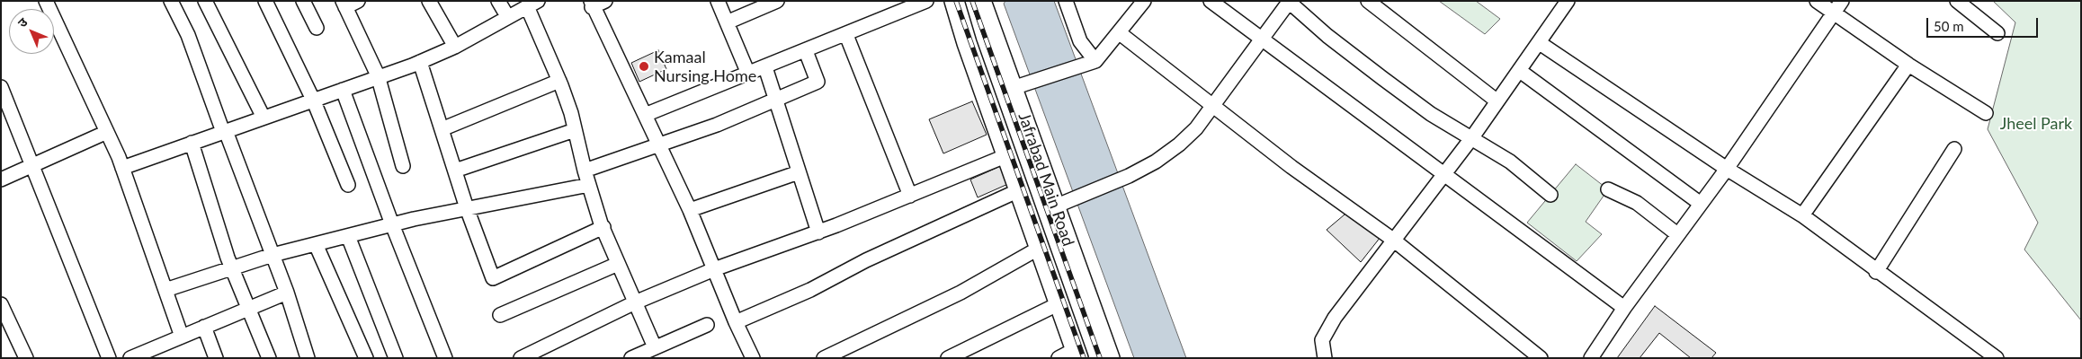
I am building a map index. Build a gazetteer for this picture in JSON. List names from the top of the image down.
{
  "streets": {
    "main road": ["Jafrabad Main Road"]
  },
  "parks": ["Jheel Park"],
  "places": ["Kamaal Nursing Home"],
  "scale_bar": "50 m",
  "north": "top left"
}
